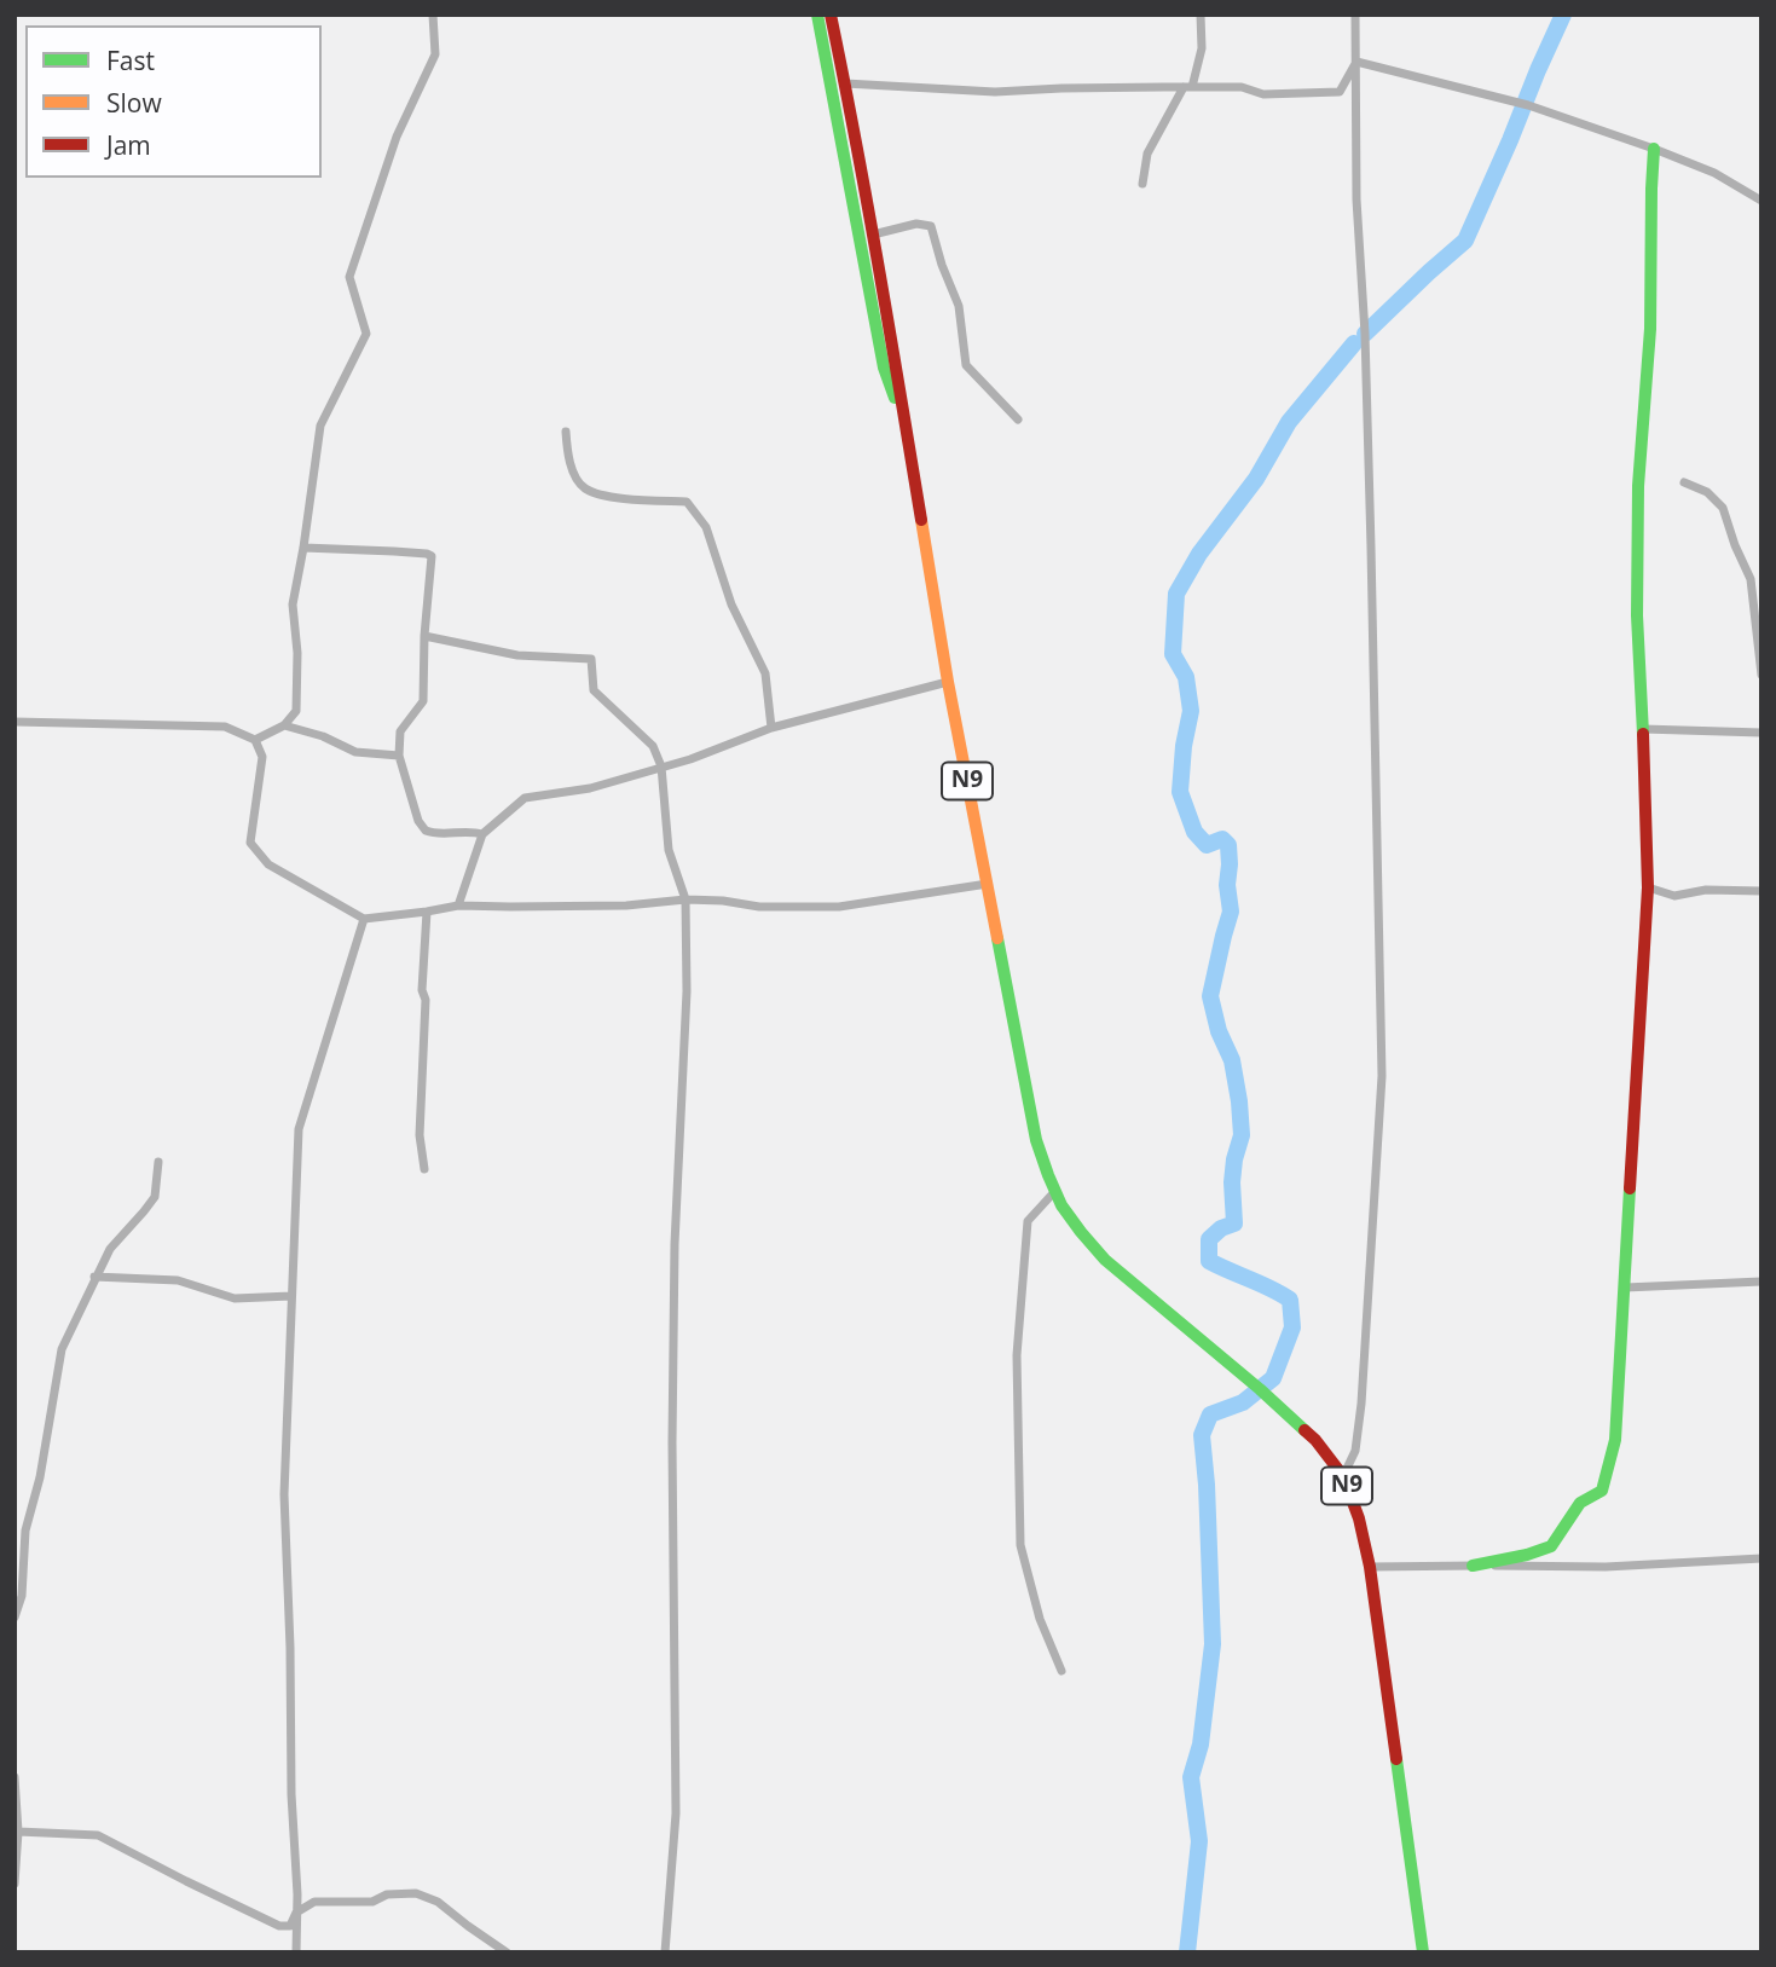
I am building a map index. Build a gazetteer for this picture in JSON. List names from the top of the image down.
{
  "streets": {
    "main road": ["N9"]
  },
  "legend": ["Fast", "Slow", "Jam"]
}
